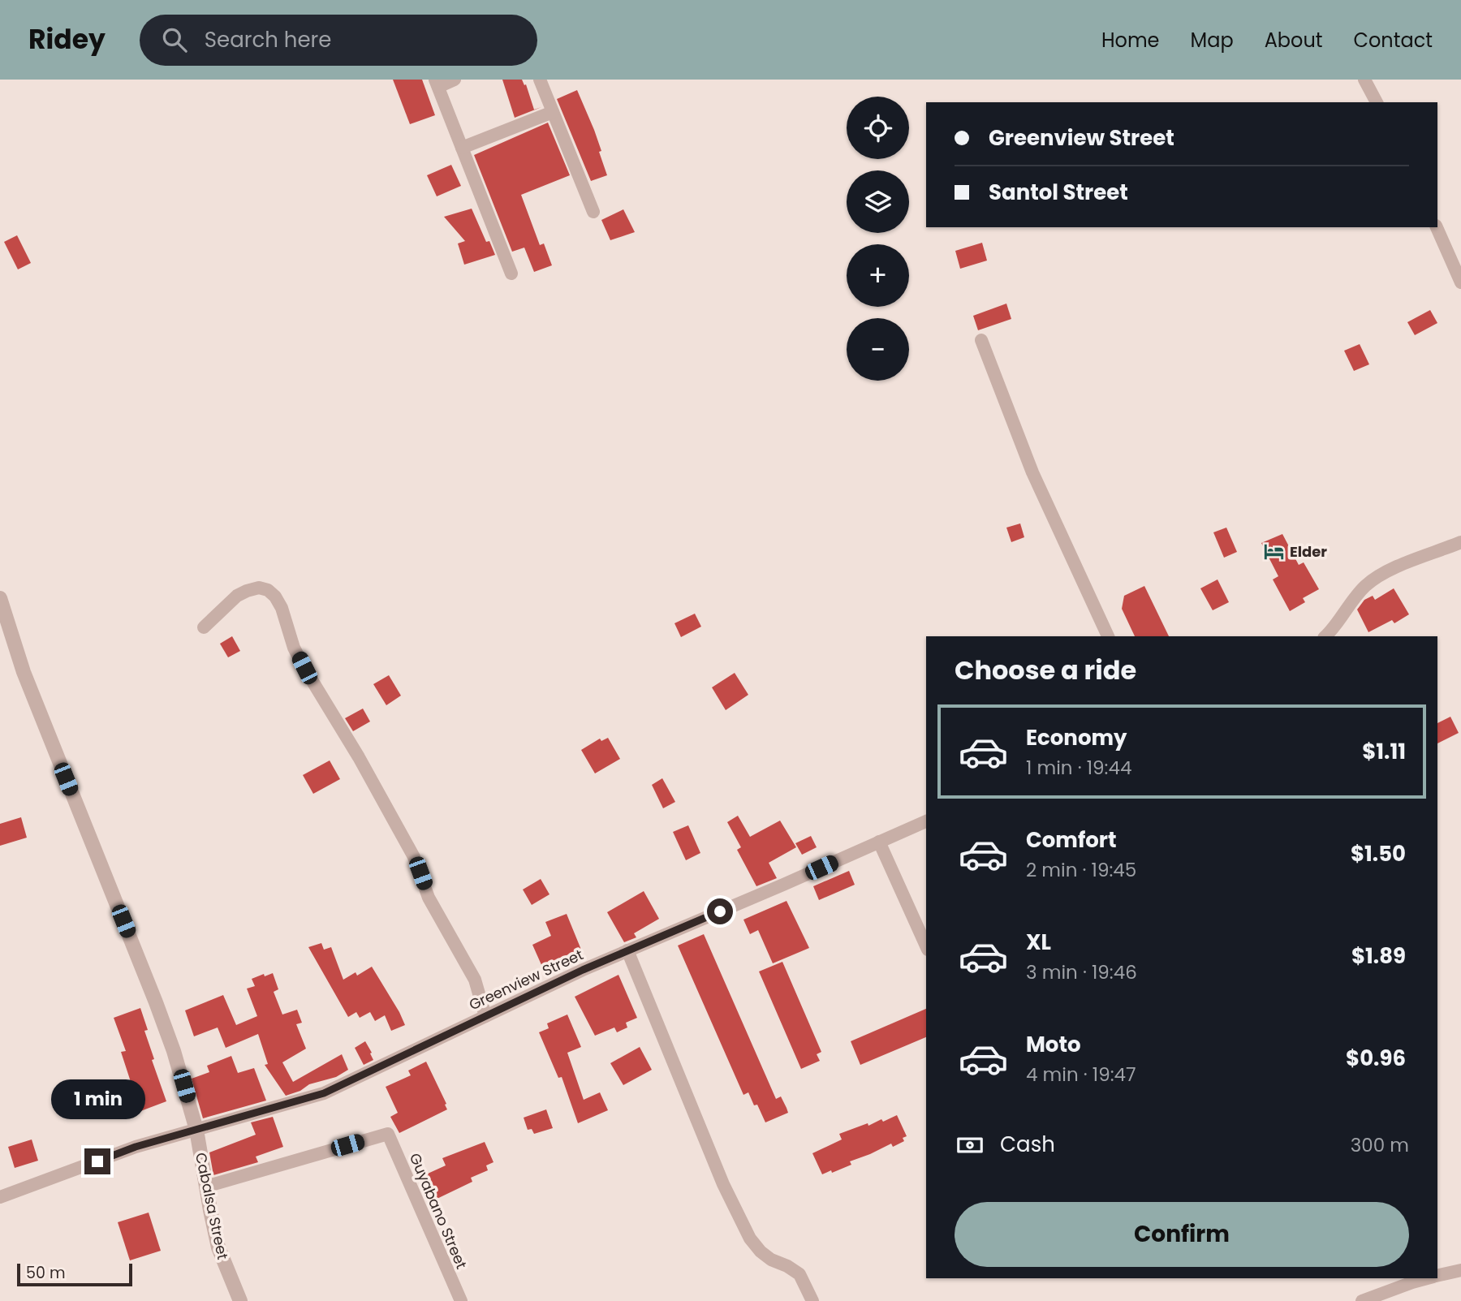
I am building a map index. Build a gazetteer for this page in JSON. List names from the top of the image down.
{
  "streets": {
    "street": ["Greenview Street", "Cabalsa Street", "Guyabano Street"]
  },
  "crossings": [
    ["Greenview Street", "Cabalsa Street"],
    ["Cabalsa Street", "Guyabano Street"]
  ],
  "places": {
    "hotel": ["Elder"]
  },
  "scale_bar": "50 m",
  "page": {
    "header": "Ridey",
    "search": "Search here",
    "nav": [
      "Home",
      "Map",
      "About",
      "Contact"
    ],
    "map_buttons": ["+", "−"],
    "banner": ["Greenview Street", "Santol Street"],
    "heading": "Choose a ride",
    "list": [
      {
        "name": "Economy",
        "note": "1 min · 19:44",
        "value": "$1.11"
      },
      {
        "name": "Comfort",
        "note": "2 min · 19:45",
        "value": "$1.50"
      },
      {
        "name": "XL",
        "note": "3 min · 19:46",
        "value": "$1.89"
      },
      {
        "name": "Moto",
        "note": "4 min · 19:47",
        "value": "$0.96"
      }
    ],
    "bubble": "1 min",
    "pay": ["Cash", "300 m"],
    "buttons": "Confirm",
    "scale": "50 m"
  }
}
